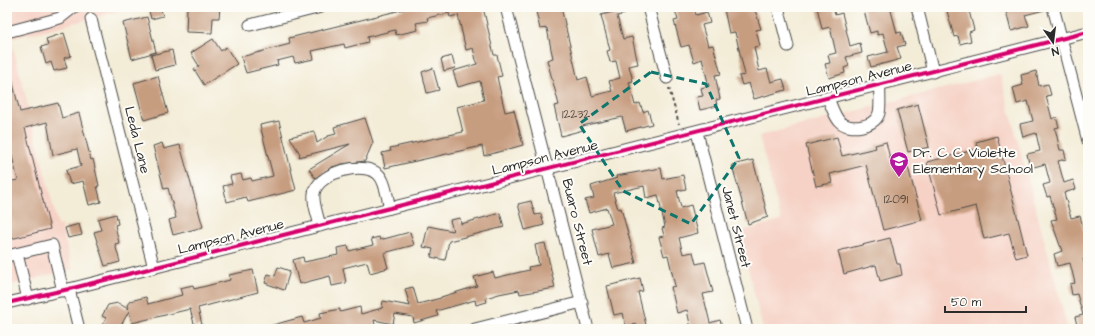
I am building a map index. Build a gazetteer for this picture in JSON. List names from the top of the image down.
{
  "streets": {
    "street": [
      "Lampson Avenue",
      "Leda Lane",
      "Buaro Street",
      "Janet Street"
    ]
  },
  "crossings": [
    ["Lampson Avenue", "Leda Lane"],
    ["Lampson Avenue", "Buaro Street"],
    ["Lampson Avenue", "Janet Street"]
  ],
  "places": {
    "school or university": ["Dr. C C Violette Elementary School"]
  },
  "house_numbers": ["12232", "12091"],
  "scale_bar": "50 m",
  "north": "bottom"
}
